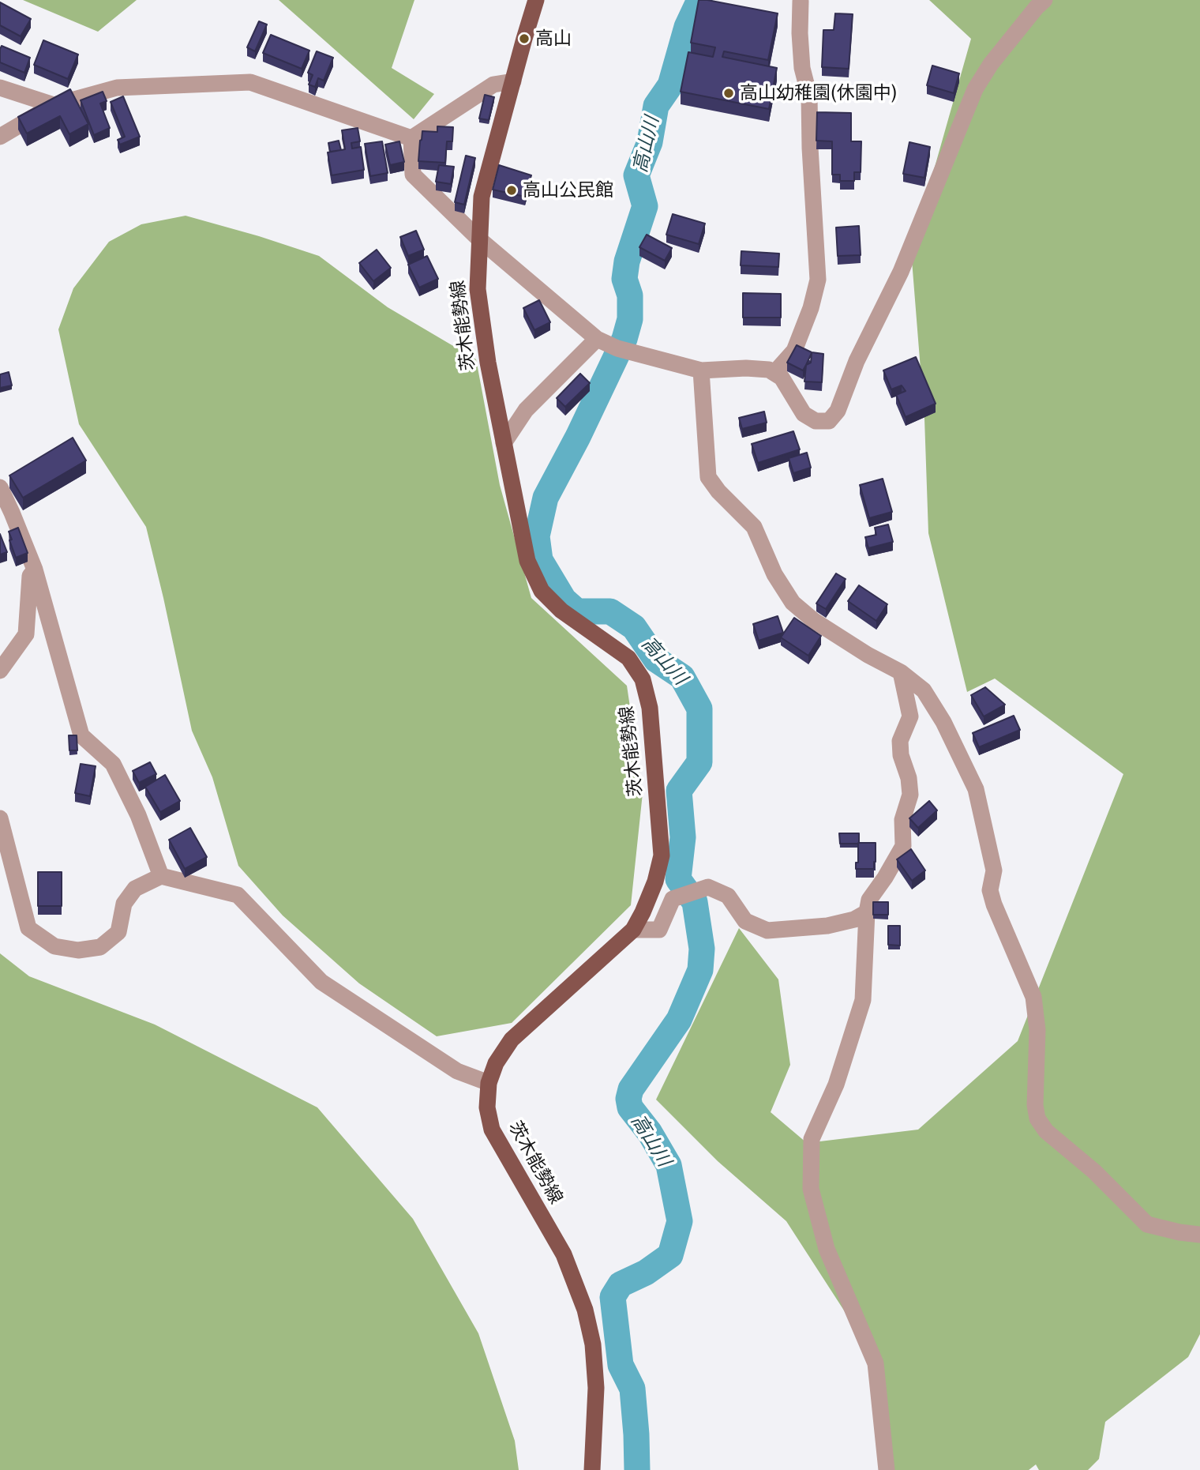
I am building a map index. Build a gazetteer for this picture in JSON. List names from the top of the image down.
{
  "streets": {
    "main road": ["茨木能勢線"]
  },
  "water": ["高山川"],
  "places": ["高山", "高山幼稚園(休園中)", "高山公民館"]
}
